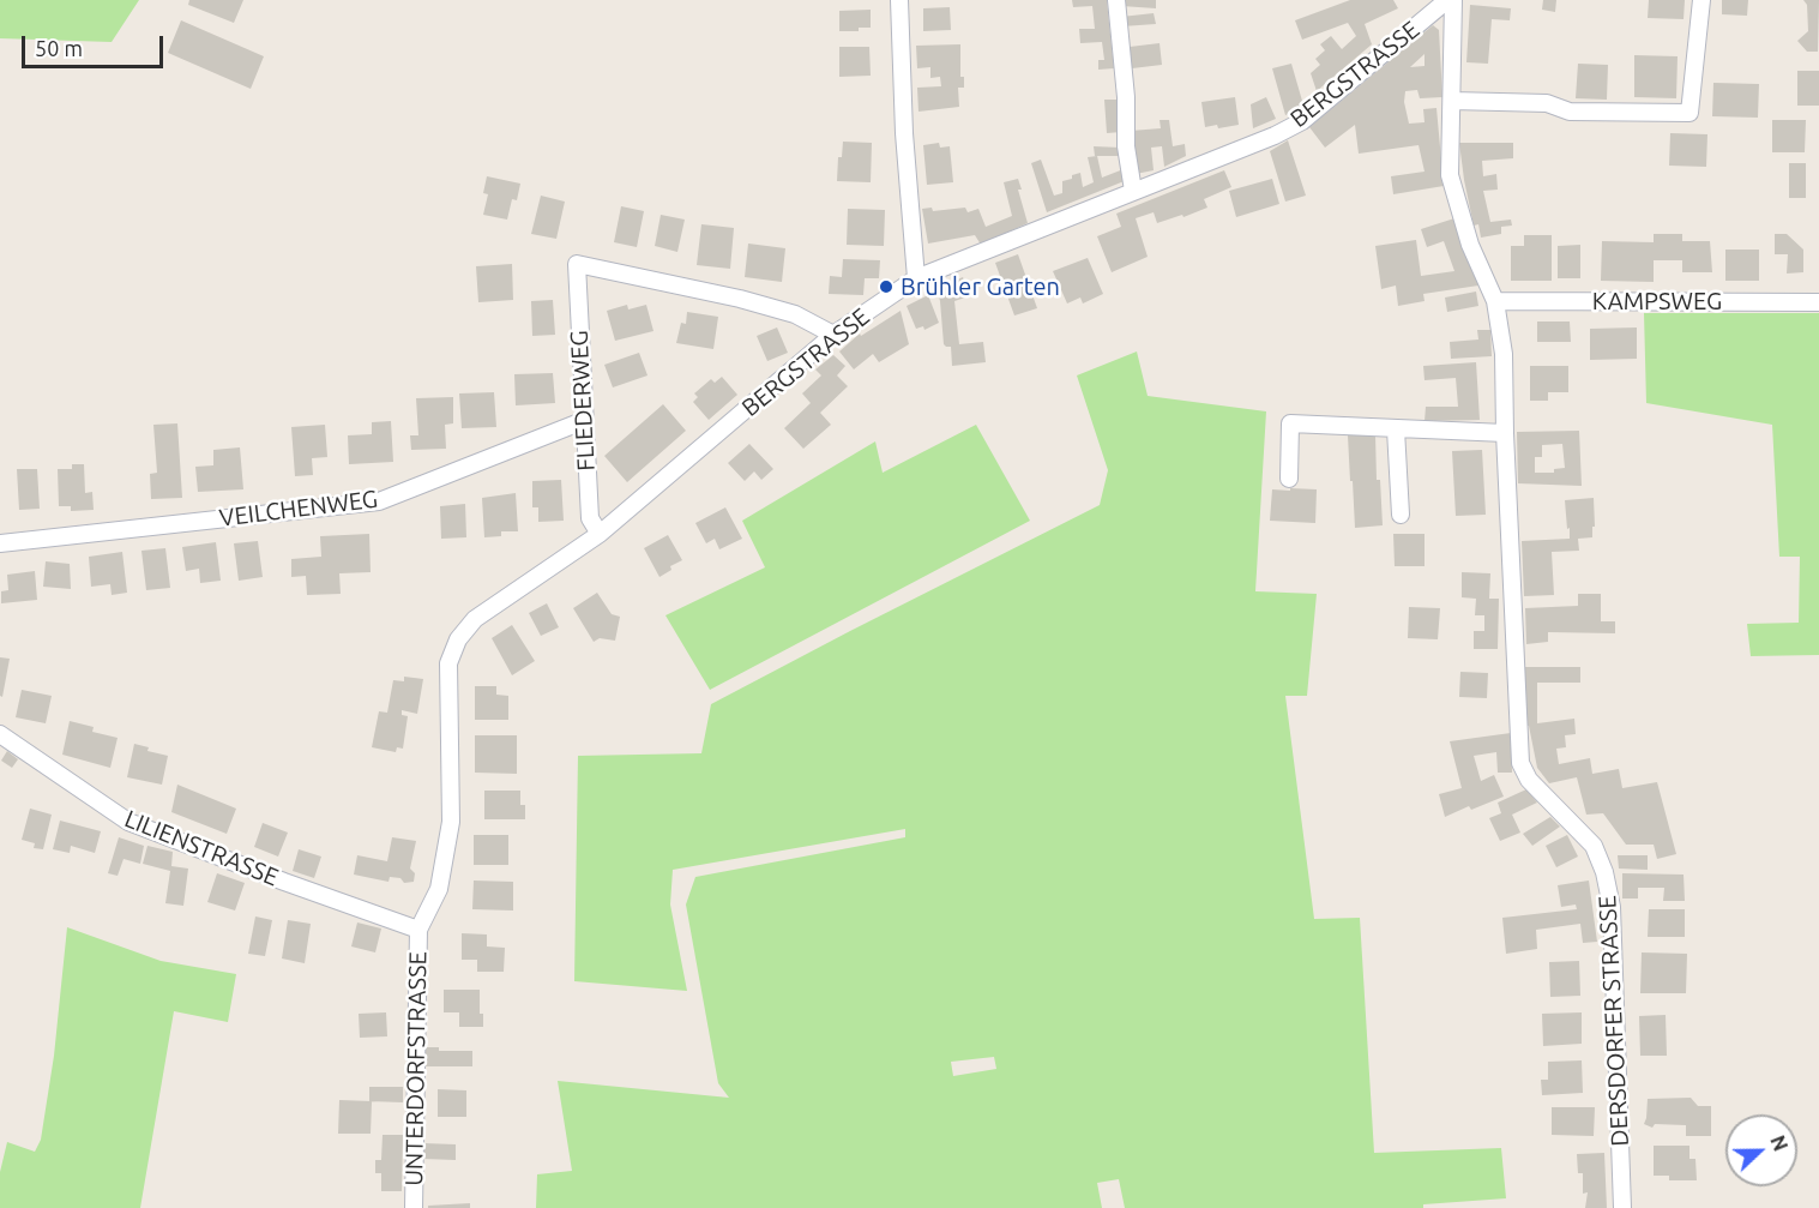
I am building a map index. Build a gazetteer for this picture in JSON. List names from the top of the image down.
{
  "streets": {
    "street": [
      "BERGSTRASSE",
      "KAMPSWEG",
      "FLIEDERWEG",
      "VEILCHENWEG",
      "LILIENSTRASSE",
      "DERSDORFER STRASSE",
      "UNTERDORFSTRASSE"
    ]
  },
  "crossings": [
    ["BERGSTRASSE", "FLIEDERWEG"],
    ["BERGSTRASSE", "LILIENSTRASSE"],
    ["BERGSTRASSE", "DERSDORFER STRASSE"],
    ["BERGSTRASSE", "UNTERDORFSTRASSE"],
    ["KAMPSWEG", "DERSDORFER STRASSE"],
    ["FLIEDERWEG", "VEILCHENWEG"],
    ["LILIENSTRASSE", "UNTERDORFSTRASSE"]
  ],
  "places": ["Brühler Garten"],
  "scale_bar": "50 m",
  "north": "right"
}
